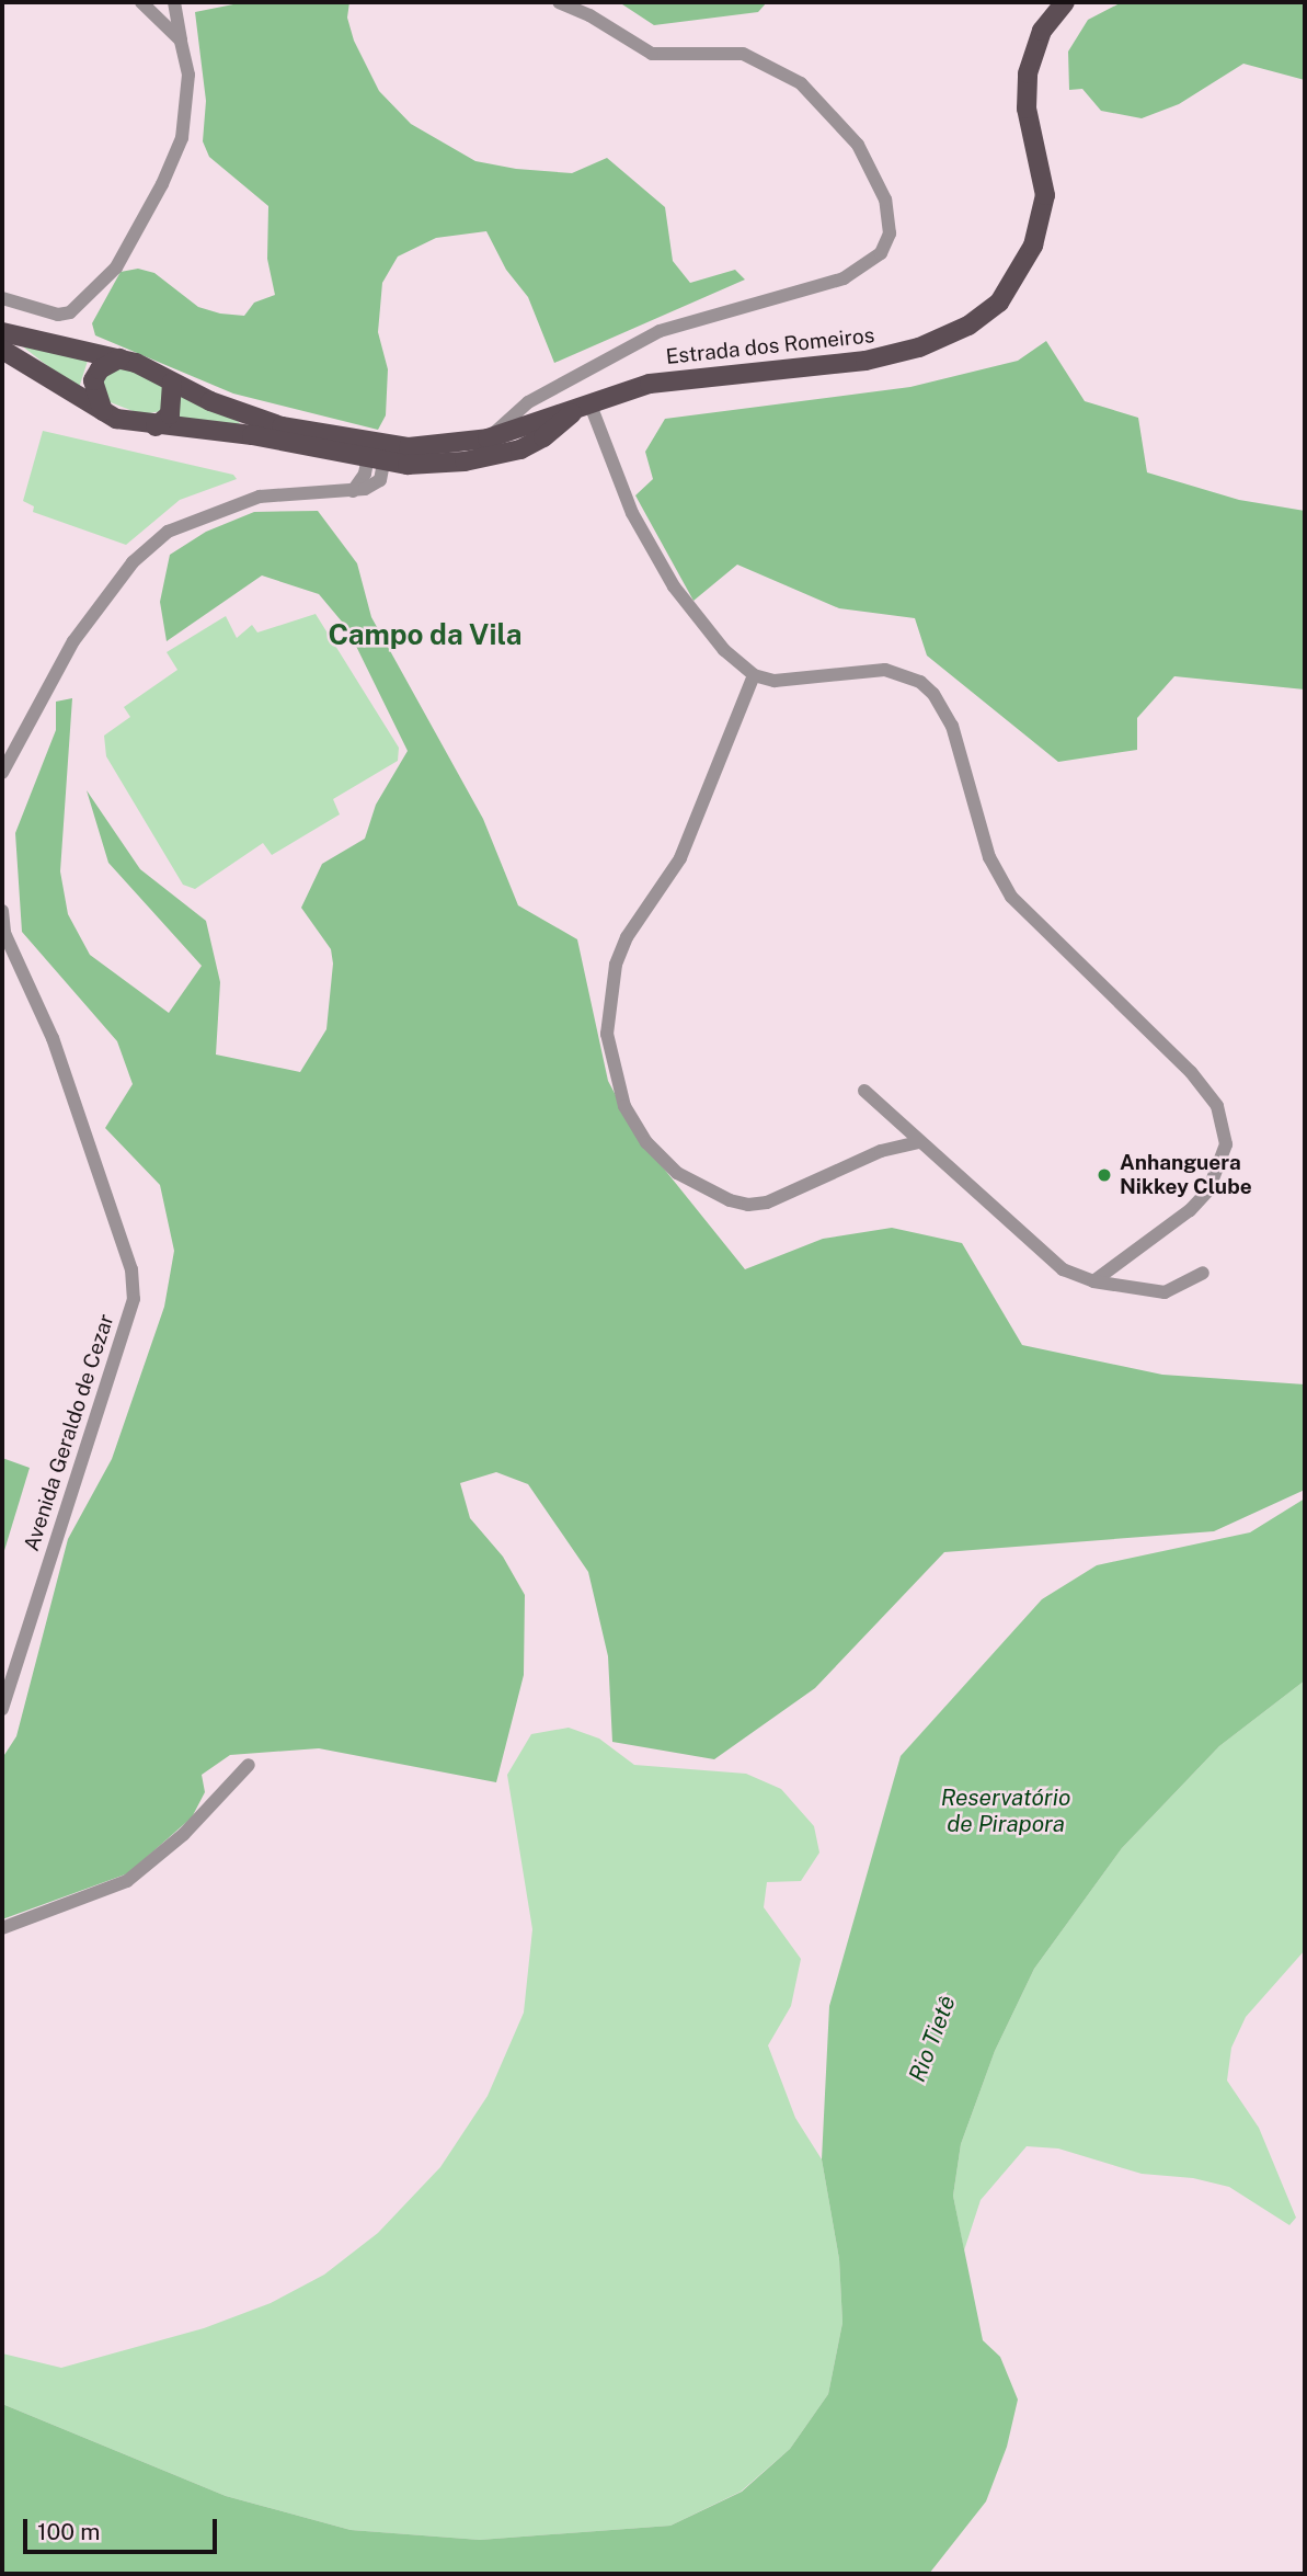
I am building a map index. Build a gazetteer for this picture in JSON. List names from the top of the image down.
{
  "streets": {
    "main road": ["Estrada dos Romeiros"],
    "street": ["Avenida Geraldo de Cezar"]
  },
  "districts": ["Campo da Vila"],
  "water": ["Reservatório de Pirapora", "Rio Tietê"],
  "places": ["Anhanguera Nikkey Clube"],
  "scale_bar": "100 m"
}
